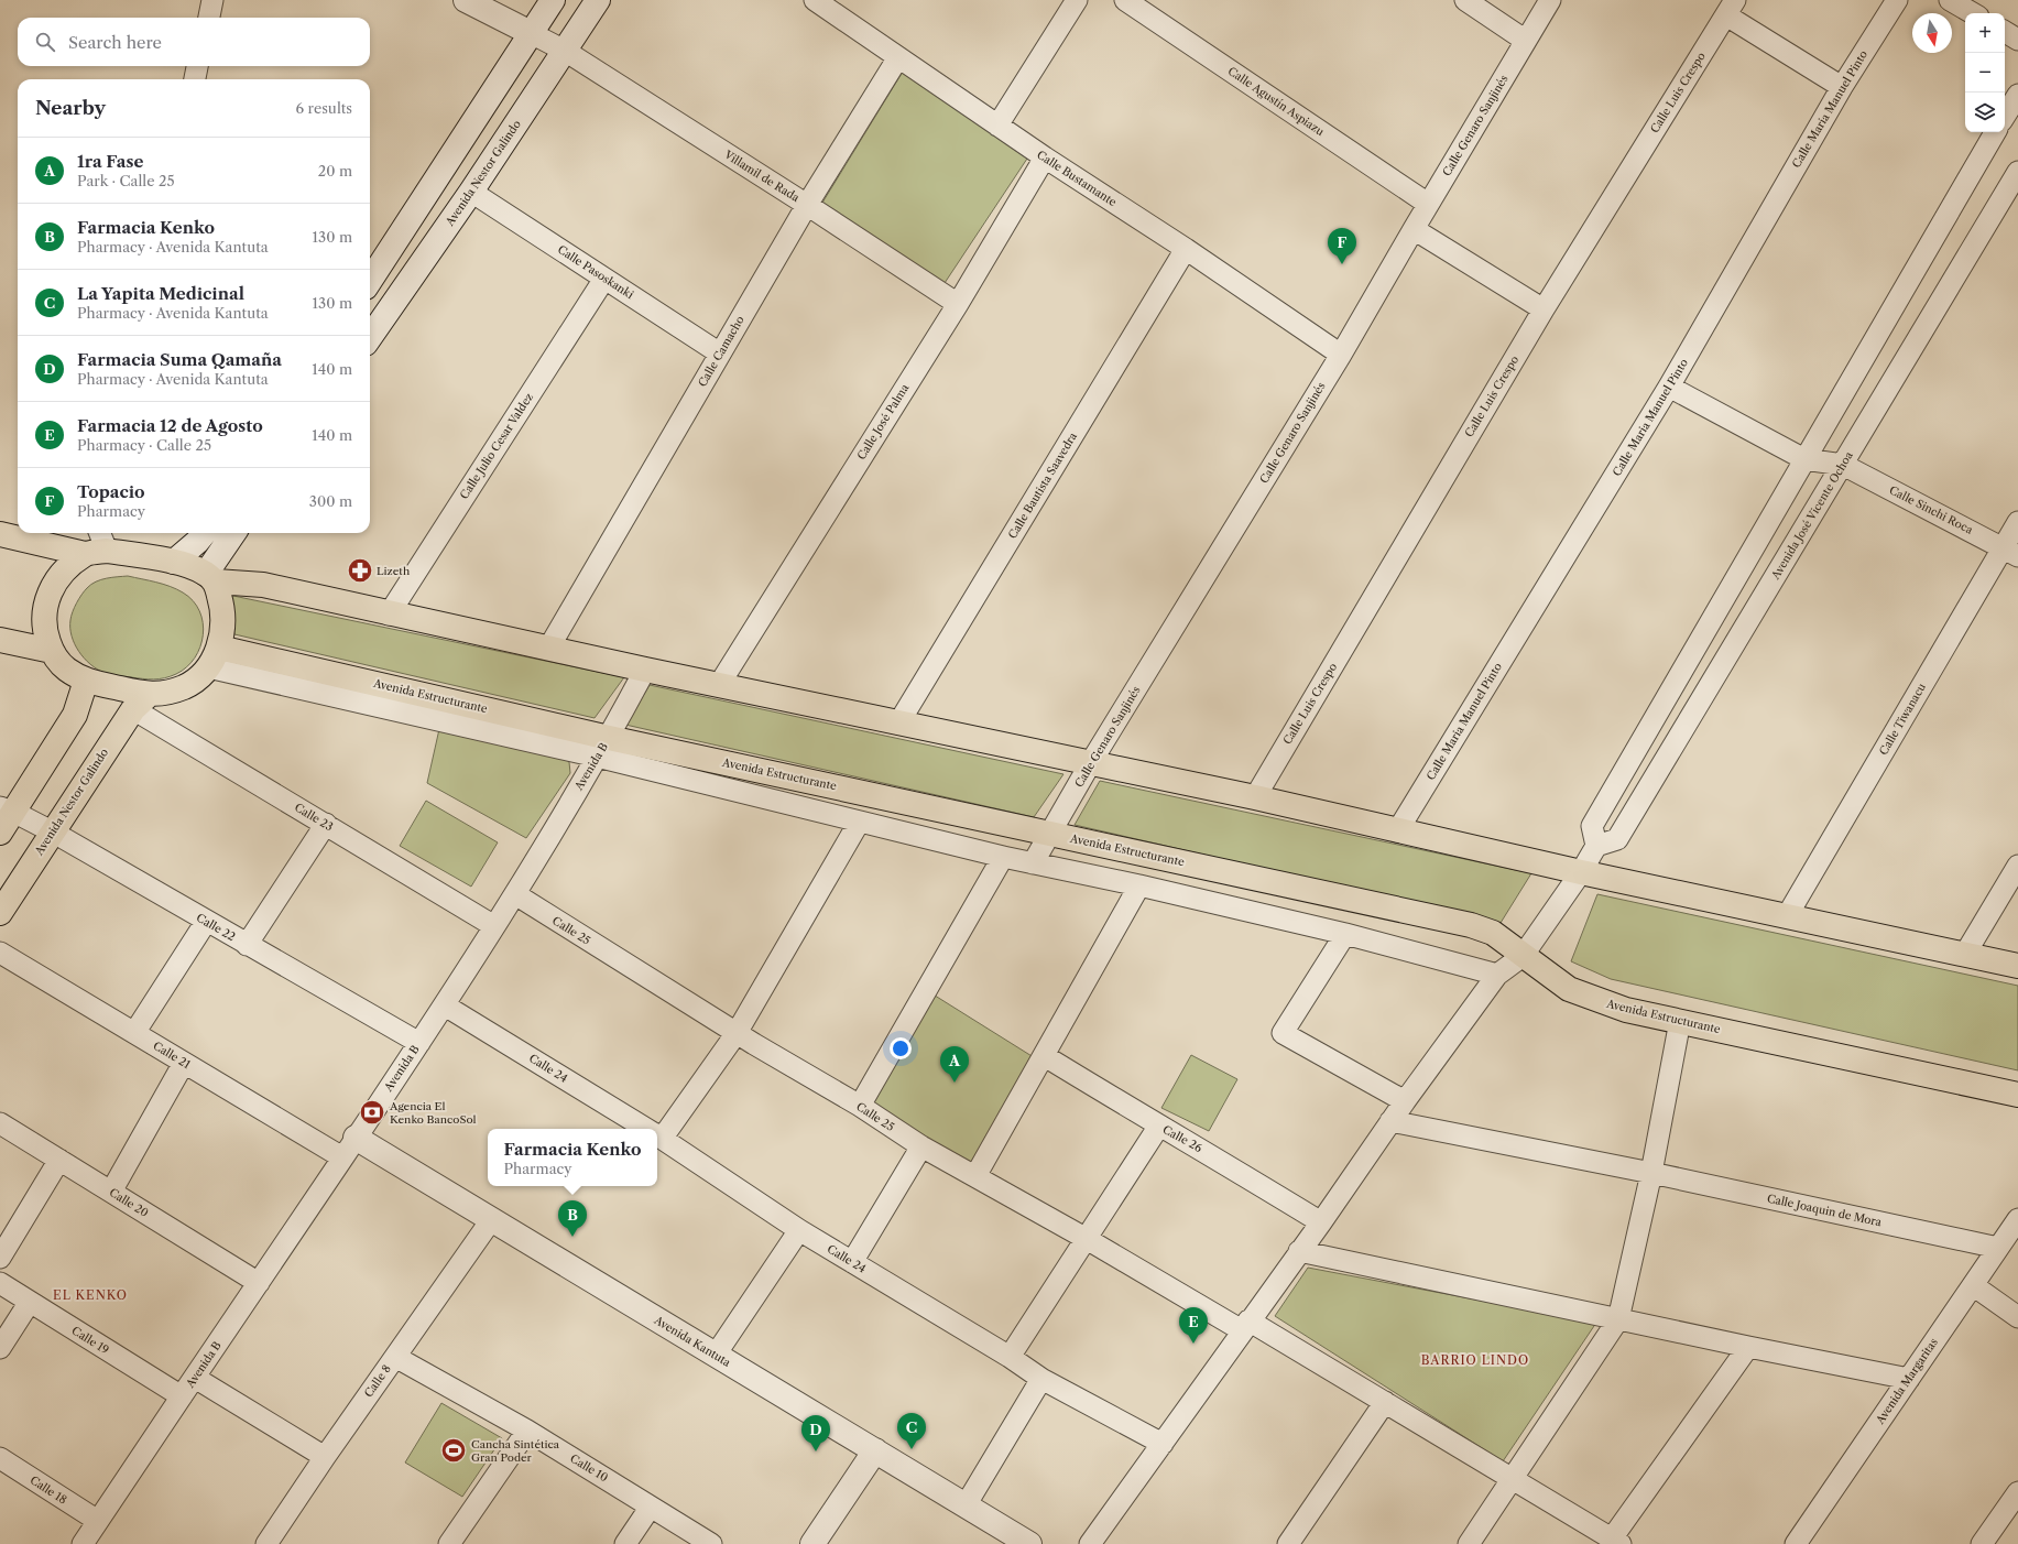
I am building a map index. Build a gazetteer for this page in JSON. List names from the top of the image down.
{
  "streets": {
    "main road": ["Avenida Nestor Galindo", "Avenida Estructurante"],
    "street": [
      "Calle Luis Crespo",
      "Calle Agustín Aspiazu",
      "Calle Maria Manuel Pinto",
      "Calle Genaro Sanjinés",
      "Villamil de Rada",
      "Calle Bustamante",
      "Calle Pasoskanki",
      "Calle Camacho",
      "Calle José Palma",
      "Calle Julio Cesar Valdez",
      "Calle Bautista Saavedra",
      "Calle Sinchi Roca",
      "Avenida José Vicente Ochoa",
      "Calle Tiwanacu",
      "Avenida B",
      "Calle 23",
      "Calle 22",
      "Calle 25",
      "Calle 21",
      "Calle 24",
      "Calle 26",
      "Calle 20",
      "Calle Joaquin de Mora",
      "Calle 19",
      "Avenida Kantuta",
      "Calle 8",
      "Avenida Margaritas",
      "Calle 10",
      "Calle 18"
    ]
  },
  "crossings": [
    ["Calle Agustín Aspiazu", "Calle Genaro Sanjinés"],
    ["Calle Maria Manuel Pinto", "Calle Sinchi Roca"],
    ["Calle Genaro Sanjinés", "Calle Bustamante"],
    ["Calle Genaro Sanjinés", "Avenida Estructurante"],
    ["Avenida Nestor Galindo", "Villamil de Rada"],
    ["Avenida Nestor Galindo", "Calle Pasoskanki"],
    ["Avenida Nestor Galindo", "Calle 23"],
    ["Avenida Nestor Galindo", "Calle 22"],
    ["Villamil de Rada", "Calle Camacho"],
    ["Villamil de Rada", "Calle José Palma"],
    ["Calle Bustamante", "Calle Camacho"],
    ["Calle Bustamante", "Calle José Palma"],
    ["Calle Bustamante", "Calle Bautista Saavedra"],
    ["Calle Pasoskanki", "Calle Camacho"],
    ["Calle Pasoskanki", "Calle Julio Cesar Valdez"],
    ["Calle Sinchi Roca", "Avenida José Vicente Ochoa"],
    ["Calle Sinchi Roca", "Calle Tiwanacu"],
    ["Avenida Estructurante", "Avenida B"],
    ["Avenida B", "Calle 23"],
    ["Avenida B", "Calle 22"],
    ["Avenida B", "Calle 25"],
    ["Avenida B", "Calle 21"],
    ["Avenida B", "Calle 24"],
    ["Avenida B", "Calle 20"],
    ["Avenida B", "Calle 19"],
    ["Avenida B", "Avenida Kantuta"],
    ["Avenida B", "Calle 18"],
    ["Calle Joaquin de Mora", "Avenida Margaritas"],
    ["Avenida Kantuta", "Calle 8"],
    ["Calle 8", "Calle 10"]
  ],
  "districts": ["EL KENKO", "BARRIO LINDO"],
  "places": {
    "pharmacy": ["Lizeth"],
    "bank": ["Agencia El Kenko BancoSol"],
    "sports": ["Cancha Sintética Gran Poder"]
  },
  "north": "bottom",
  "page": {
    "map_buttons": ["+", "−"],
    "search": "Search here",
    "heading": ["Nearby", "6 results"],
    "list": [
      {
        "mark": "A",
        "name": "1ra Fase",
        "note": "Park · Calle 25",
        "value": "20 m"
      },
      {
        "mark": "B",
        "name": "Farmacia Kenko",
        "note": "Pharmacy · Avenida Kantuta",
        "value": "130 m"
      },
      {
        "mark": "C",
        "name": "La Yapita Medicinal",
        "note": "Pharmacy · Avenida Kantuta",
        "value": "130 m"
      },
      {
        "mark": "D",
        "name": "Farmacia Suma Qamaña",
        "note": "Pharmacy · Avenida Kantuta",
        "value": "140 m"
      },
      {
        "mark": "E",
        "name": "Farmacia 12 de Agosto",
        "note": "Pharmacy · Calle 25",
        "value": "140 m"
      },
      {
        "mark": "F",
        "name": "Topacio",
        "note": "Pharmacy",
        "value": "300 m"
      }
    ],
    "pins": [
      "F",
      "A",
      "B",
      "E",
      "C",
      "D"
    ],
    "popup": ["Farmacia Kenko", "Pharmacy"]
  }
}
